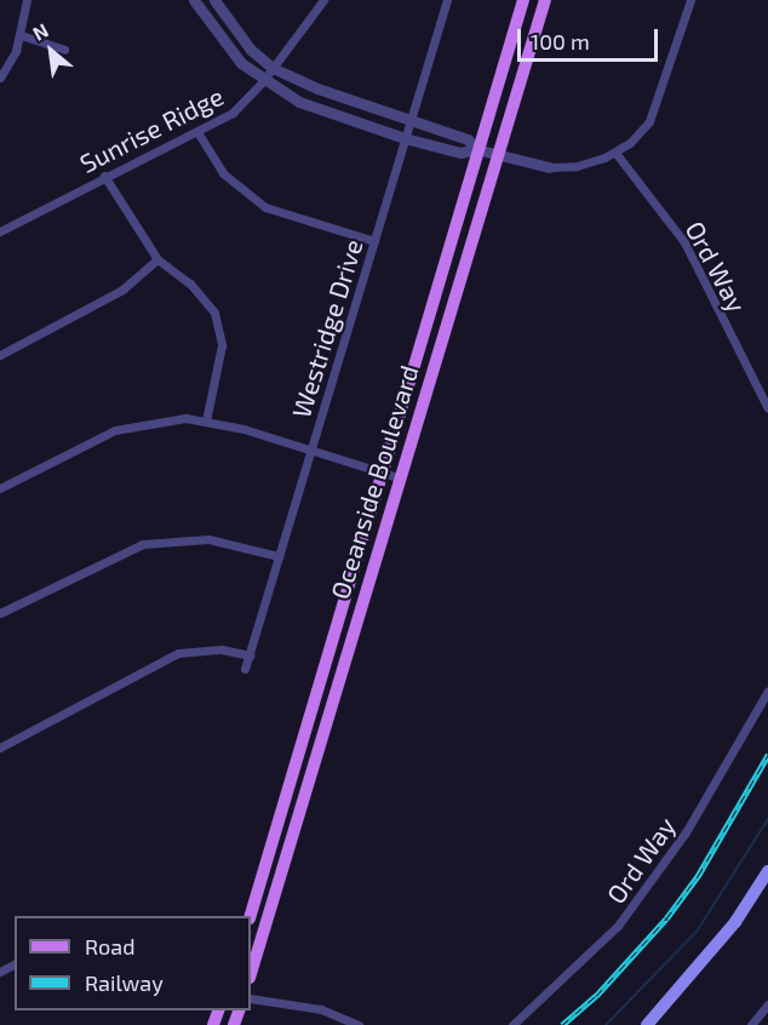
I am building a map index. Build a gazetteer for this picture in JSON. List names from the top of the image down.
{
  "streets": {
    "main road": ["Oceanside Boulevard"],
    "street": ["Sunrise Ridge", "Ord Way", "Westridge Drive"]
  },
  "legend": ["Road", "Railway"],
  "scale_bar": "100 m",
  "north": "top left"
}
